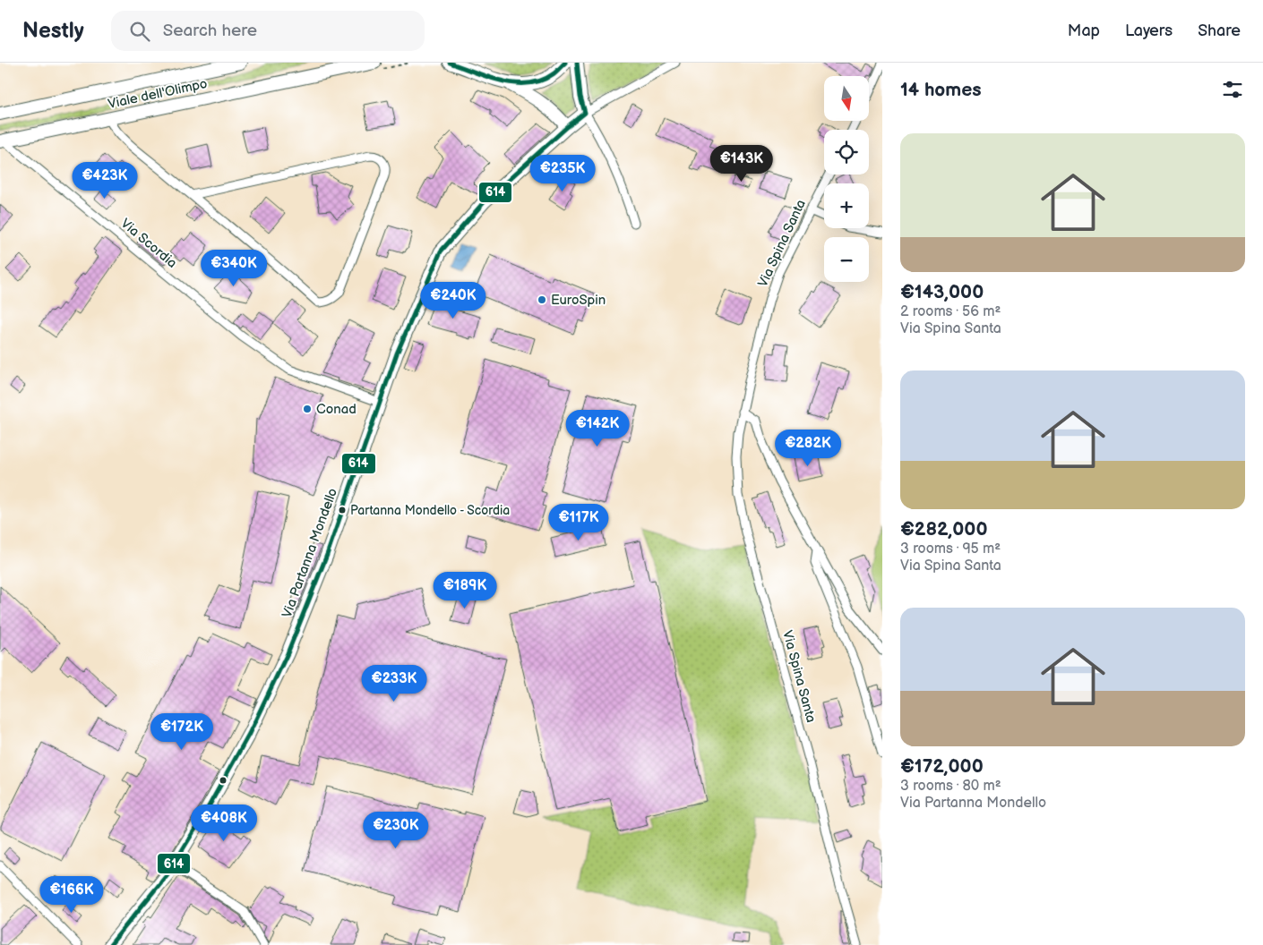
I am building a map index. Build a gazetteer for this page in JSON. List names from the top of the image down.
{
  "streets": {
    "main road": ["Viale dell'Olimpo", "Via Partanna Mondello"],
    "street": ["Via Scordia", "Via Spina Santa"]
  },
  "crossings": [
    ["Viale dell'Olimpo", "Via Scordia"],
    ["Via Scordia", "Via Partanna Mondello"]
  ],
  "places": ["EuroSpin", "Conad", "Partanna Mondello - Scordia"],
  "lines": ["transit line 614"],
  "north": "bottom",
  "page": {
    "header": "Nestly",
    "search": "Search here",
    "nav": ["Map", "Layers", "Share"],
    "heading": "14 homes",
    "map_buttons": ["+", "−"],
    "list": [
      {
        "name": "€143,000",
        "note": "2 rooms · 56 m² · Via Spina Santa"
      },
      {
        "name": "€282,000",
        "note": "3 rooms · 95 m² · Via Spina Santa"
      },
      {
        "name": "€172,000",
        "note": "3 rooms · 80 m² · Via Partanna Mondello"
      }
    ],
    "price": [
      "€143K",
      "€235K",
      "€423K",
      "€340K",
      "€240K",
      "€142K",
      "€282K",
      "€117K",
      "€189K",
      "€233K",
      "€172K",
      "€408K",
      "€230K",
      "€166K"
    ]
  }
}
